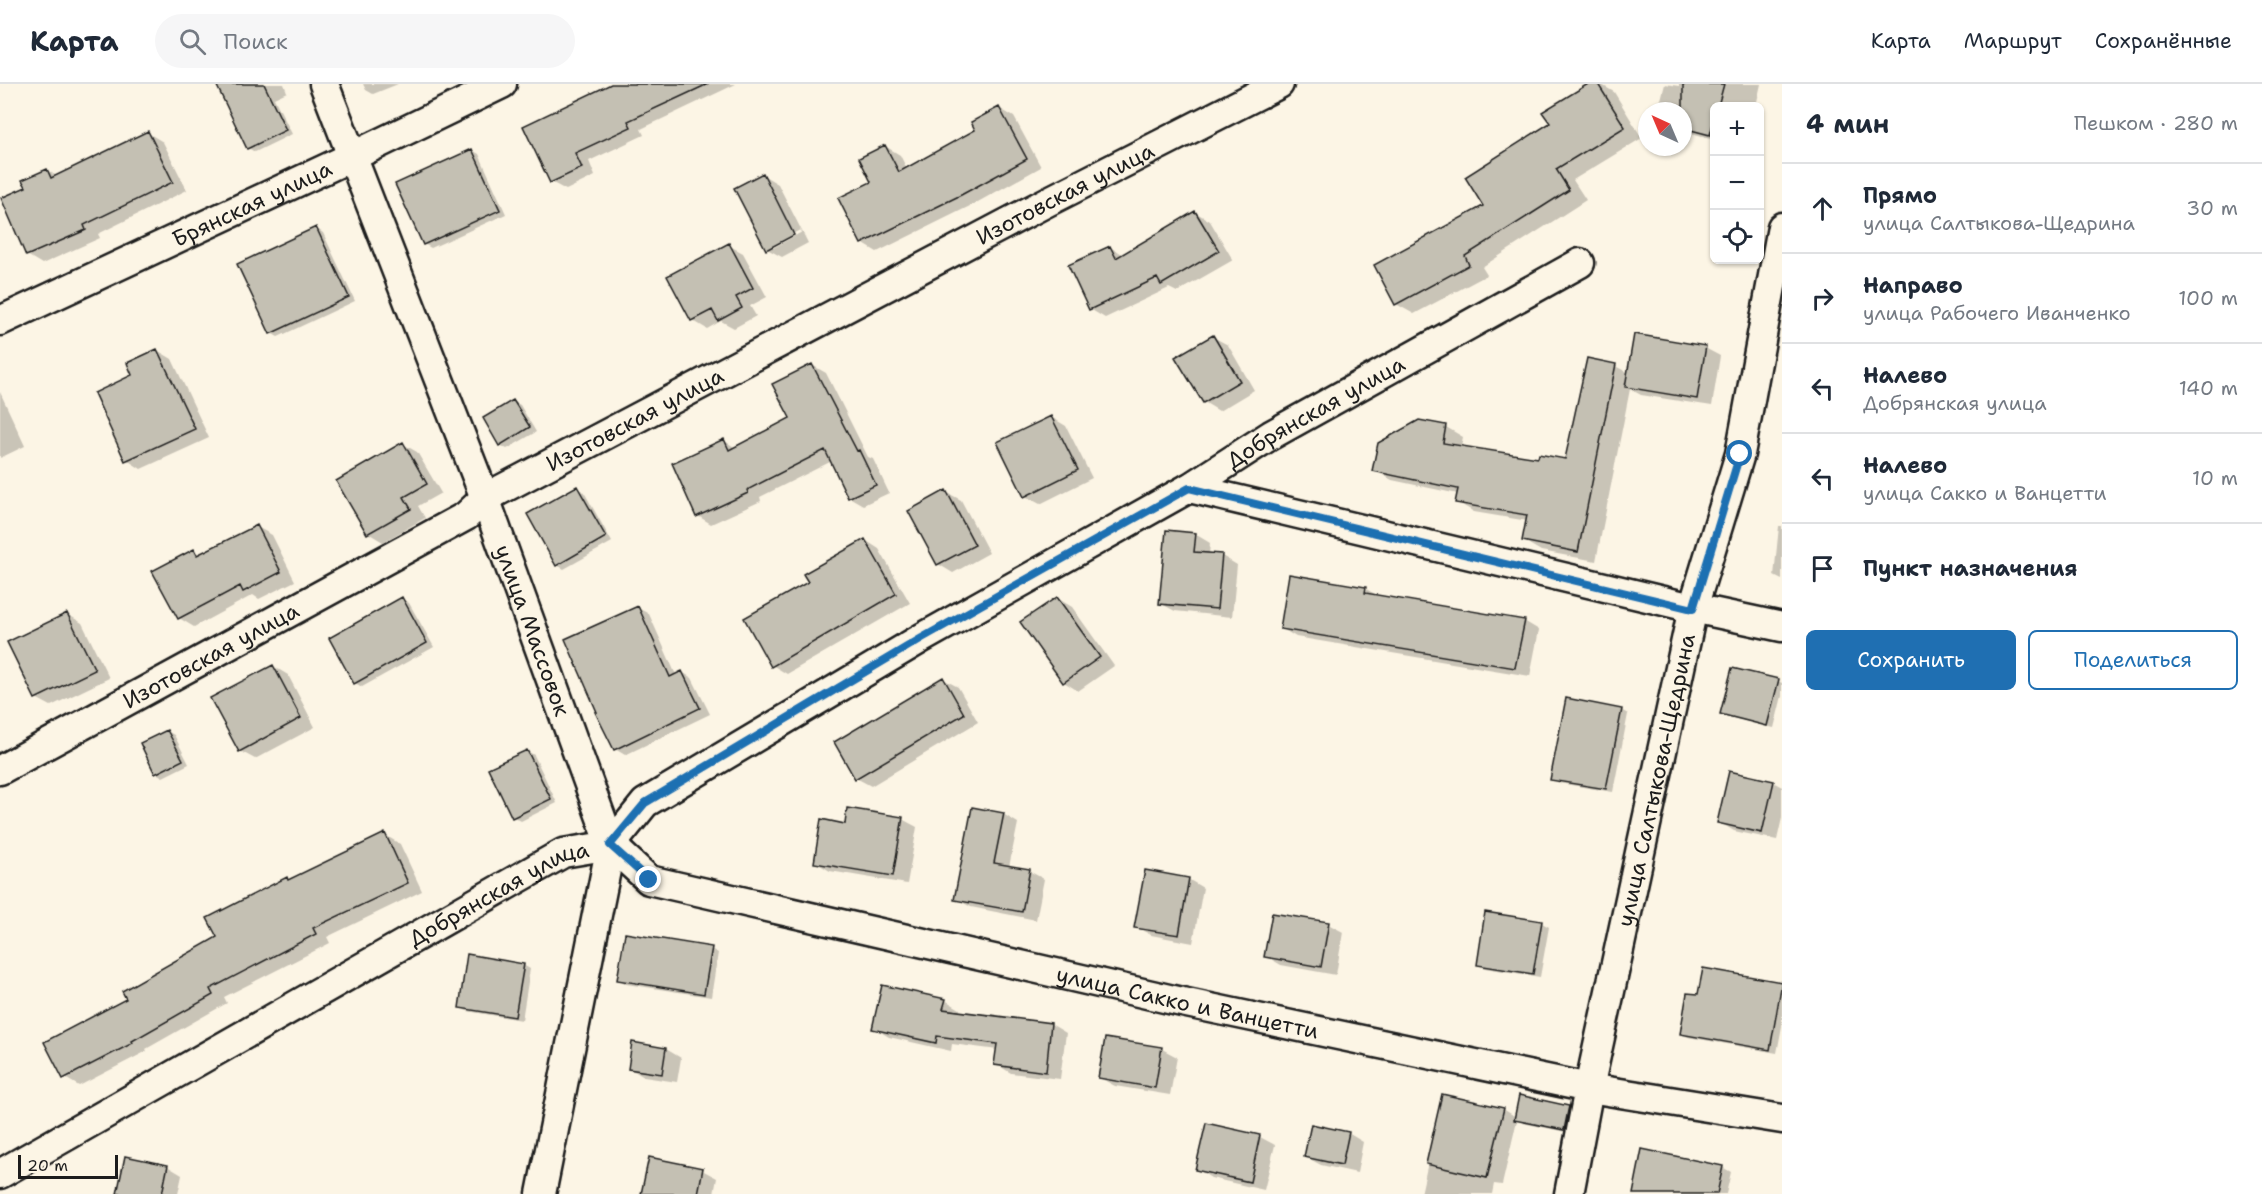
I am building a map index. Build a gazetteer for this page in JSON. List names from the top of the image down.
{
  "streets": {
    "street": [
      "Изотовская улица",
      "Брянская улица",
      "Добрянская улица",
      "улица Массовок",
      "улица Салтыкова-Щедрина",
      "улица Сакко и Ванцетти"
    ]
  },
  "crossings": [
    ["Изотовская улица", "улица Массовок"],
    ["Брянская улица", "улица Массовок"],
    ["Добрянская улица", "улица Массовок"],
    ["Добрянская улица", "улица Сакко и Ванцетти"],
    ["улица Массовок", "улица Сакко и Ванцетти"],
    ["улица Салтыкова-Щедрина", "улица Сакко и Ванцетти"]
  ],
  "scale_bar": "20 m",
  "north": "top left",
  "page": {
    "header": "Карта",
    "search": "Поиск",
    "nav": ["Карта", "Маршрут", "Сохранённые"],
    "heading": ["4 мин", "Пешком · 280 m"],
    "map_buttons": ["+", "−"],
    "list": [
      ["Прямо", "улица Салтыкова-Щедрина", "30 m"],
      ["Направо", "улица Рабочего Иванченко", "100 m"],
      ["Налево", "Добрянская улица", "140 m"],
      ["Налево", "улица Сакко и Ванцетти", "10 m"],
      "Пункт назначения"
    ],
    "buttons": ["Сохранить", "Поделиться"],
    "scale": "20 m"
  }
}
